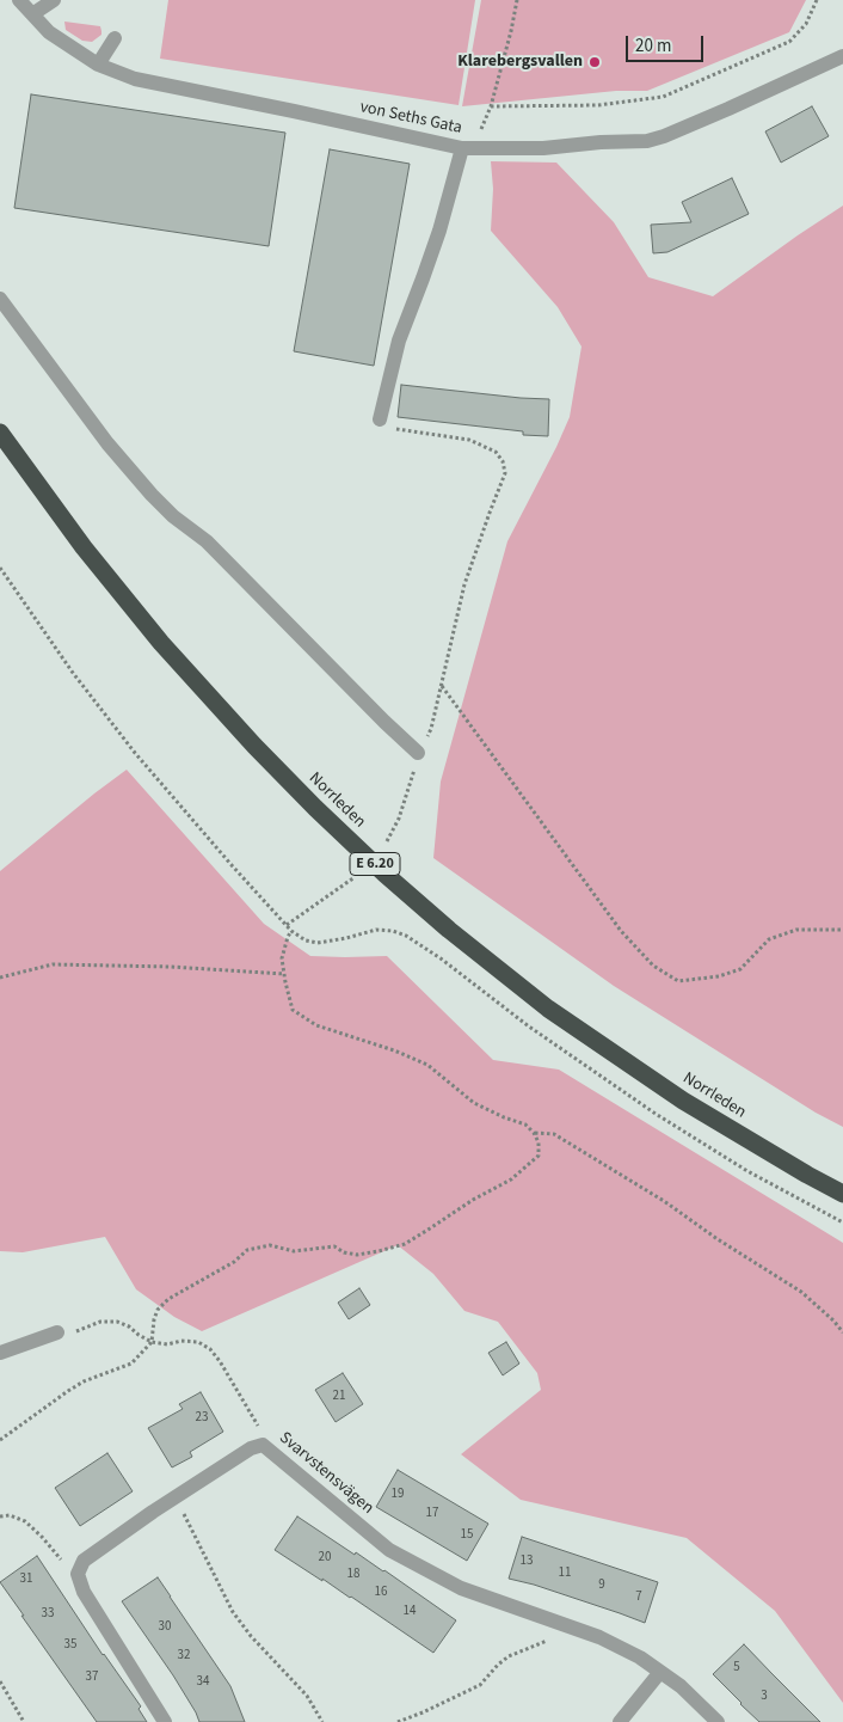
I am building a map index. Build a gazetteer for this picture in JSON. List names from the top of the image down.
{
  "streets": {
    "highway": ["Norrleden", "E 6.20"],
    "street": ["von Seths Gata", "Svarvstensvägen"]
  },
  "places": ["Klarebergsvallen"],
  "house_numbers": [
    "21",
    "23",
    "19",
    "17",
    "15",
    "20",
    "13",
    "11",
    "18",
    "31",
    "9",
    "16",
    "7",
    "14",
    "33",
    "30",
    "35",
    "32",
    "5",
    "37",
    "34",
    "3"
  ],
  "scale_bar": "20 m"
}
